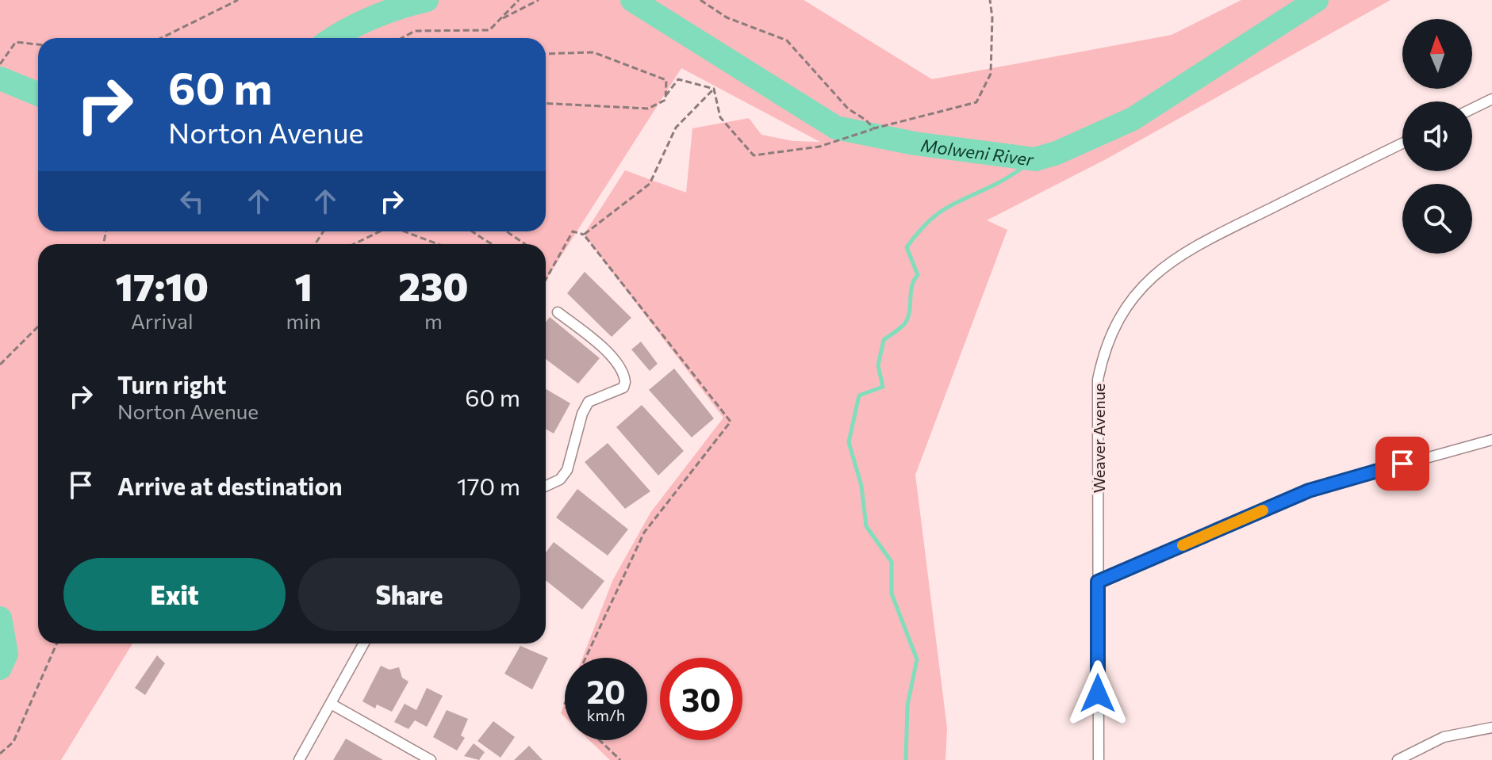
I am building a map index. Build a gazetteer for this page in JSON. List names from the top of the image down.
{
  "streets": {
    "street": ["Weaver Avenue"]
  },
  "water": ["Molweni River"],
  "north": "top",
  "page": {
    "turn": ["60 m", "Norton Avenue"],
    "eta": [
      "17:10",
      "Arrival",
      "1",
      "min",
      "230",
      "m"
    ],
    "list": [
      {
        "name": "Turn right",
        "note": "Norton Avenue",
        "value": "60 m"
      },
      {
        "name": "Arrive at destination",
        "value": "170 m"
      }
    ],
    "buttons": ["Exit", "Share"],
    "speed": "20 km/h",
    "limit": "30"
  }
}
